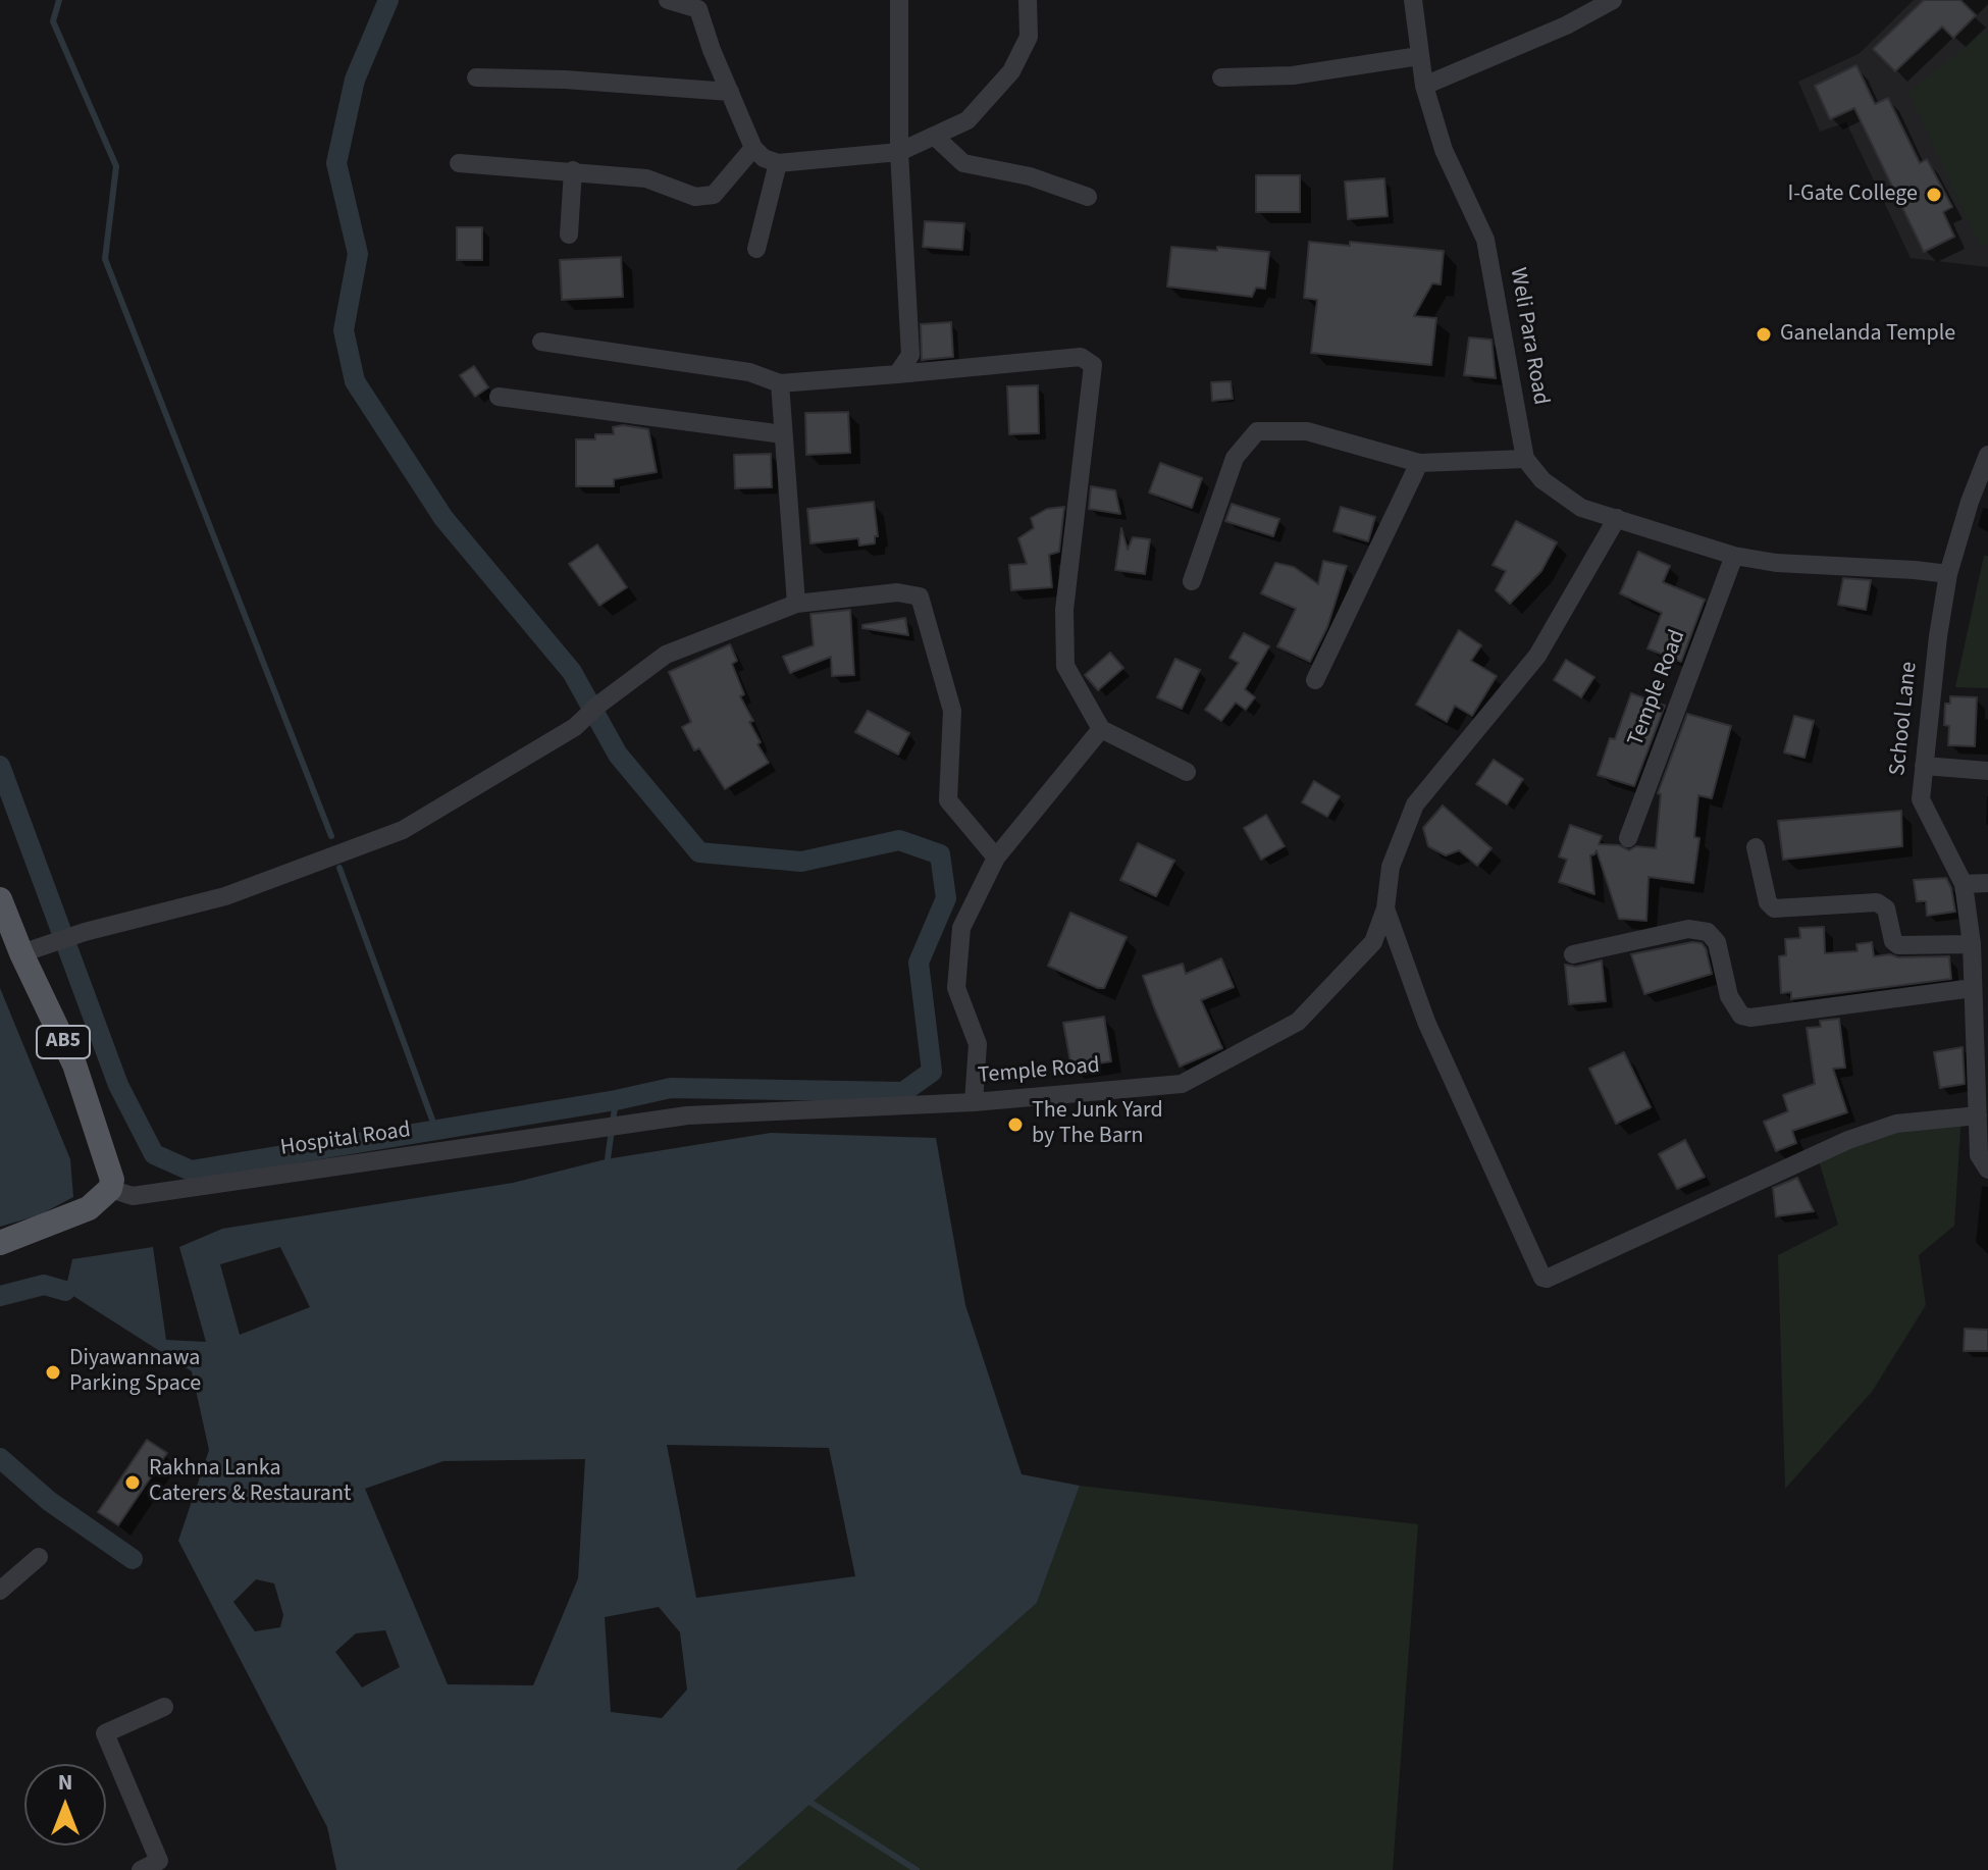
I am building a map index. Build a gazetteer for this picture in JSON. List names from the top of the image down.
{
  "streets": {
    "main road": ["AB5"],
    "street": [
      "Weli Para Road",
      "Temple Road",
      "School Lane",
      "Hospital Road"
    ]
  },
  "crossings": [
    ["Temple Road", "Hospital Road"],
    ["AB5", "Hospital Road"]
  ],
  "places": [
    "I-Gate College",
    "Ganelanda Temple",
    "The Junk Yard by The Barn",
    "Diyawannawa Parking Space",
    "Rakhna Lanka Caterers & Restaurant"
  ],
  "north": "top"
}
